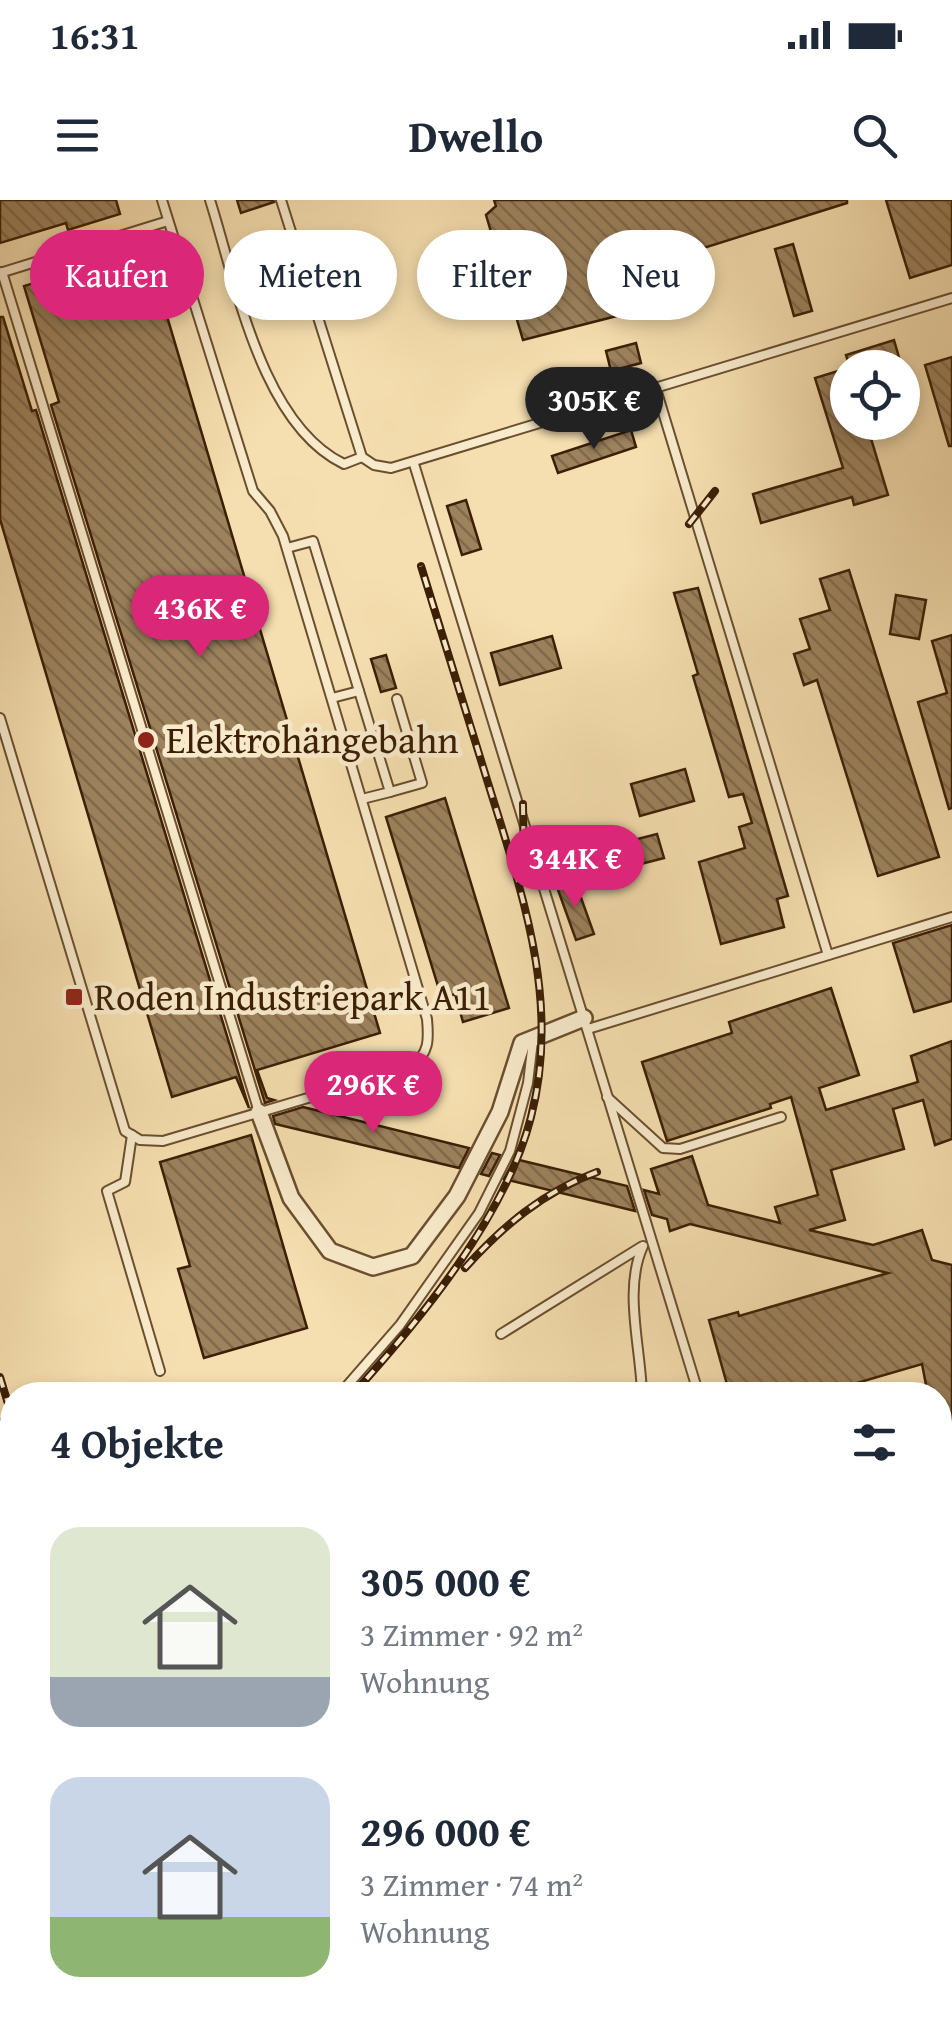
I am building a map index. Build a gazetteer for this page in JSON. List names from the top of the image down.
{
  "places": {
    "other": ["Elektrohängebahn"],
    "transit": ["Roden Industriepark A11"]
  },
  "page": {
    "status": "16:31",
    "header": "Dwello",
    "chip": [
      "Kaufen",
      "Mieten",
      "Filter",
      "Neu"
    ],
    "price": [
      "305K €",
      "436K €",
      "344K €",
      "296K €"
    ],
    "heading": "4 Objekte",
    "list": [
      {
        "name": "305 000 €",
        "note": "3 Zimmer · 92 m² · Wohnung"
      },
      {
        "name": "296 000 €",
        "note": "3 Zimmer · 74 m² · Wohnung"
      }
    ]
  }
}
